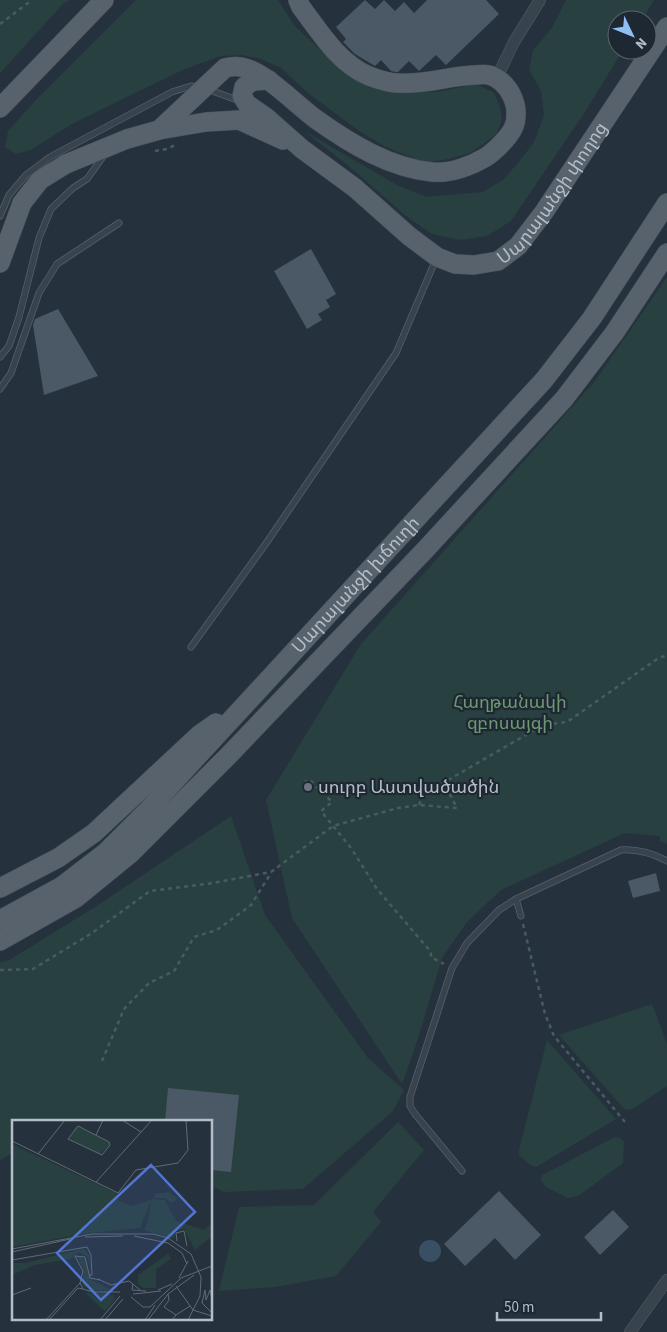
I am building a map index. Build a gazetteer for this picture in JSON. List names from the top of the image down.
{
  "streets": {
    "main road": ["Սարալանջի փողոց", "Սարալանջի խճուղի"]
  },
  "parks": ["Հաղթանակի զբոսայգի"],
  "places": ["սուրբ Աստվածածին"],
  "scale_bar": "50 m",
  "north": "bottom right"
}
